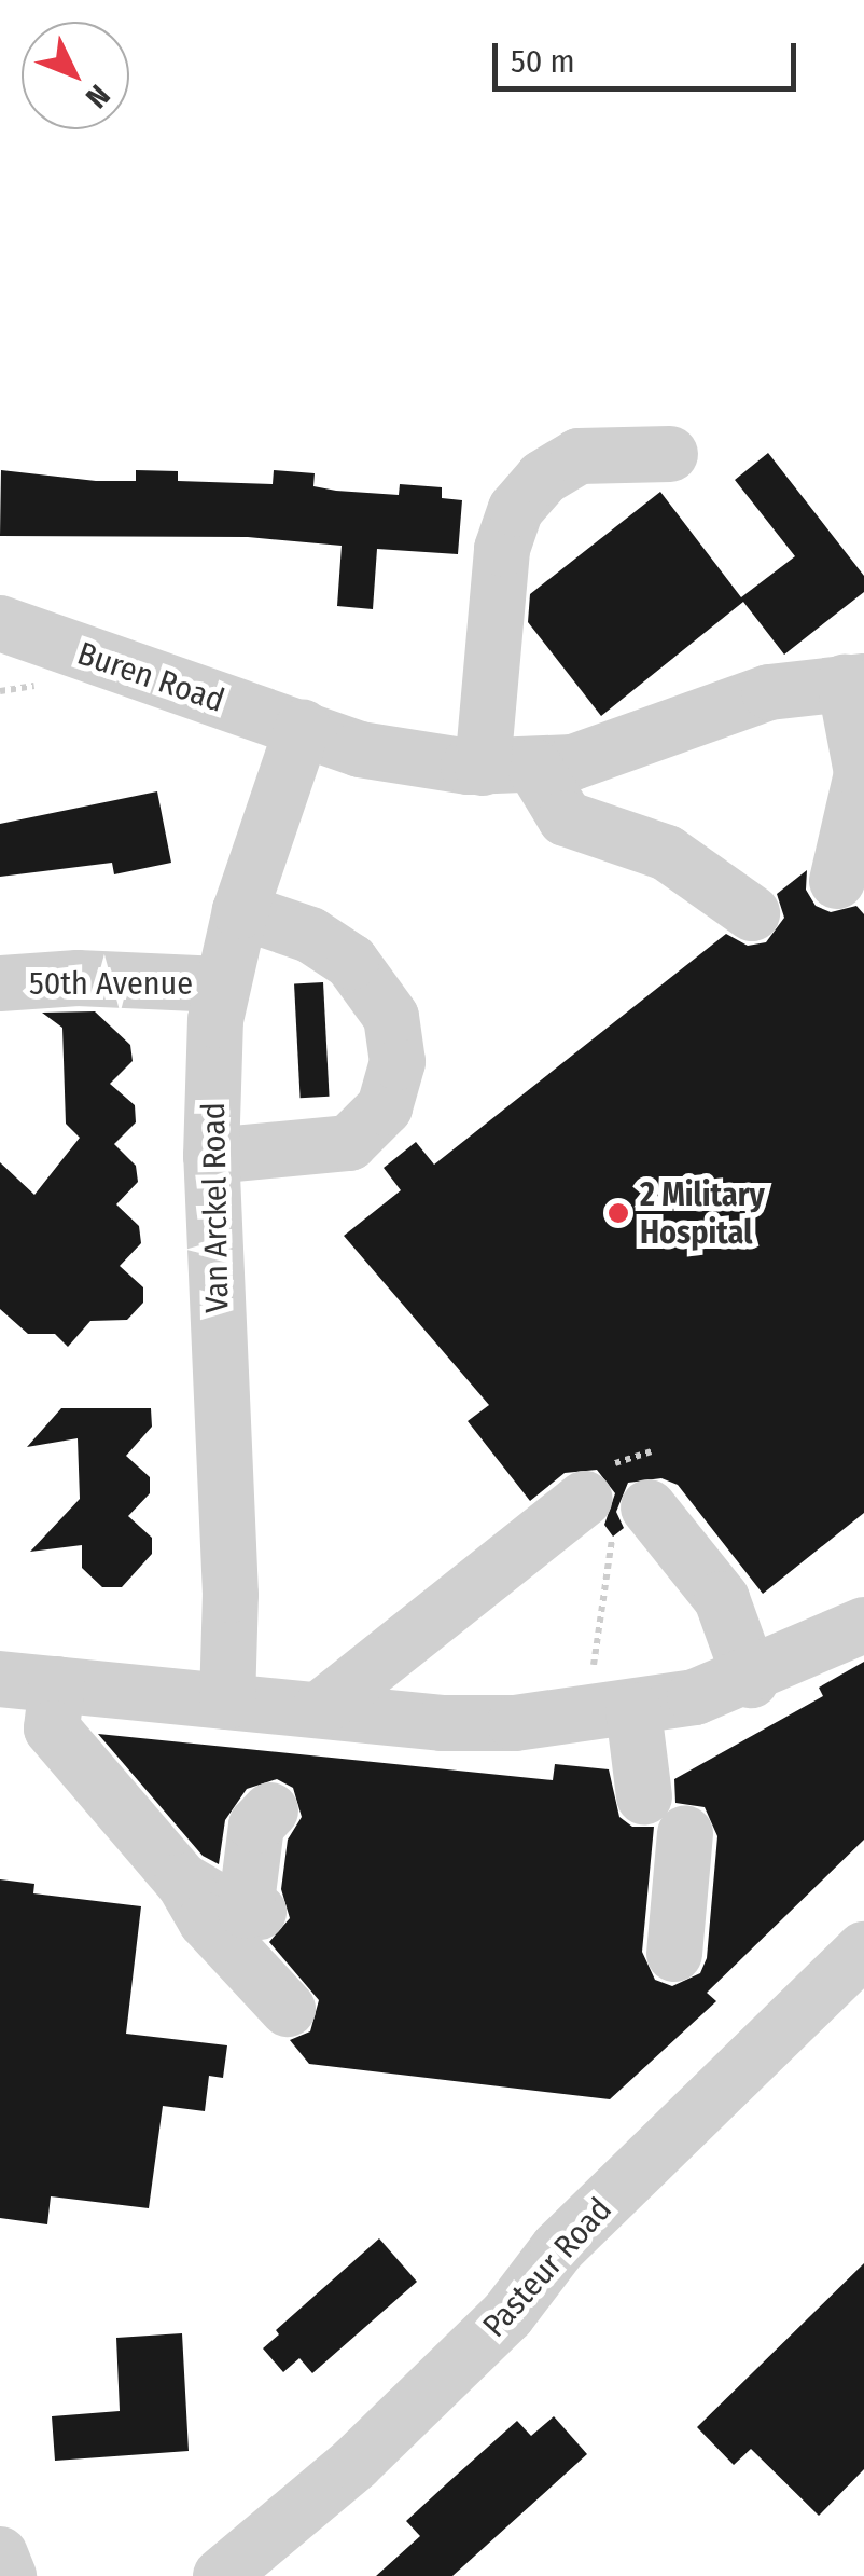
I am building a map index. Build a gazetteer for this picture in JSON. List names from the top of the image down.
{
  "streets": {
    "street": [
      "Buren Road",
      "50th Avenue",
      "Van Arckel Road",
      "Pasteur Road"
    ]
  },
  "crossings": [
    ["Buren Road", "Van Arckel Road"],
    ["50th Avenue", "Van Arckel Road"]
  ],
  "places": ["2 Military Hospital"],
  "scale_bar": "50 m",
  "north": "bottom right"
}
